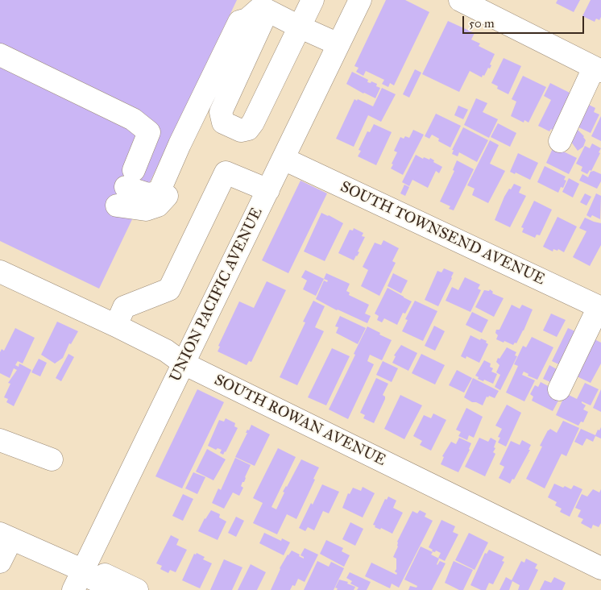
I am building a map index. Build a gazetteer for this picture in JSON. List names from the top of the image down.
{
  "streets": {
    "street": ["SOUTH TOWNSEND AVENUE", "UNION PACIFIC AVENUE", "SOUTH ROWAN AVENUE"]
  },
  "crossings": [
    ["SOUTH TOWNSEND AVENUE", "UNION PACIFIC AVENUE"],
    ["UNION PACIFIC AVENUE", "SOUTH ROWAN AVENUE"]
  ],
  "scale_bar": "50 m"
}
